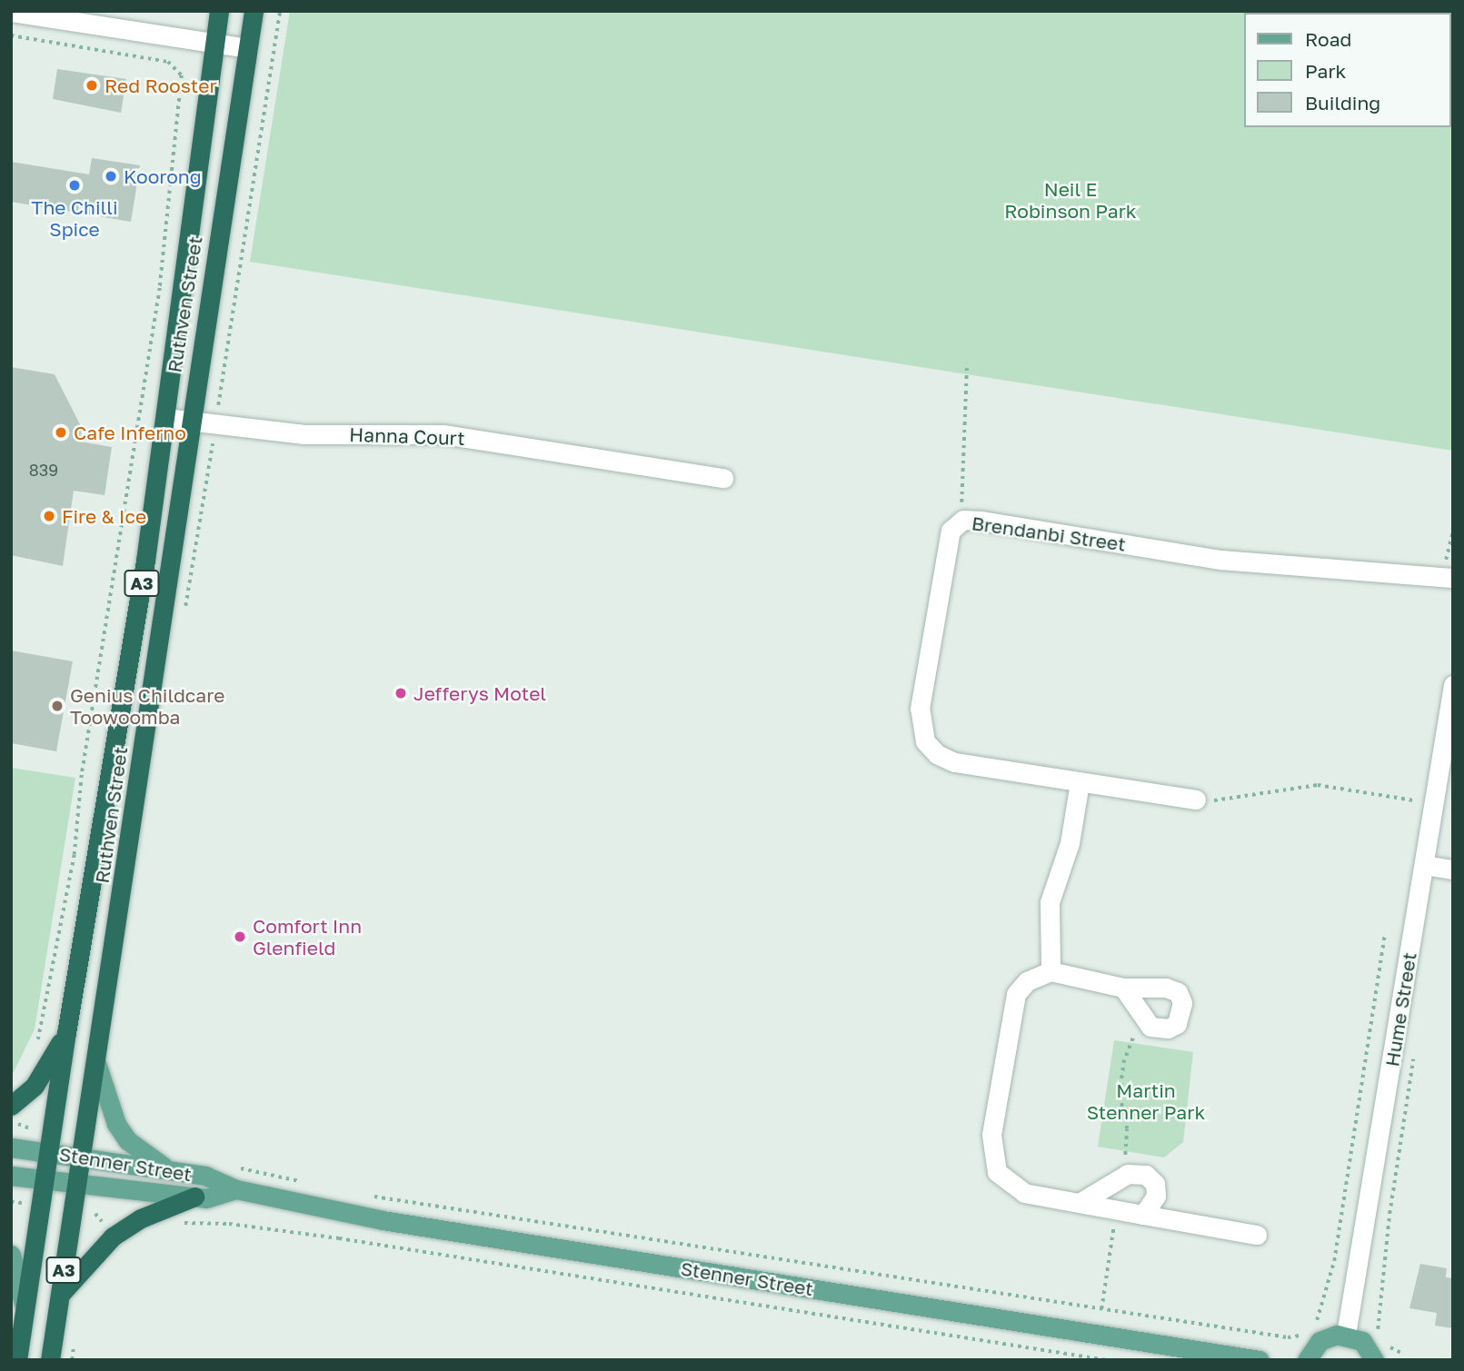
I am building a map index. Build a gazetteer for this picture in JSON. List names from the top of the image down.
{
  "streets": {
    "highway": ["Ruthven Street", "A3"],
    "main road": ["Stenner Street"],
    "street": ["Hanna Court", "Brendanbi Street", "Hume Street"]
  },
  "crossings": [
    ["Ruthven Street", "Hanna Court"],
    ["Ruthven Street", "Stenner Street"]
  ],
  "parks": ["Neil E Robinson Park", "Martin Stenner Park"],
  "places": [
    "Red Rooster",
    "Koorong",
    "The Chilli Spice",
    "Cafe Inferno",
    "Fire & Ice",
    "Jefferys Motel",
    "Genius Childcare Toowoomba",
    "Comfort Inn Glenfield"
  ],
  "house_numbers": ["839"],
  "legend": ["Road", "Park", "Building"]
}
